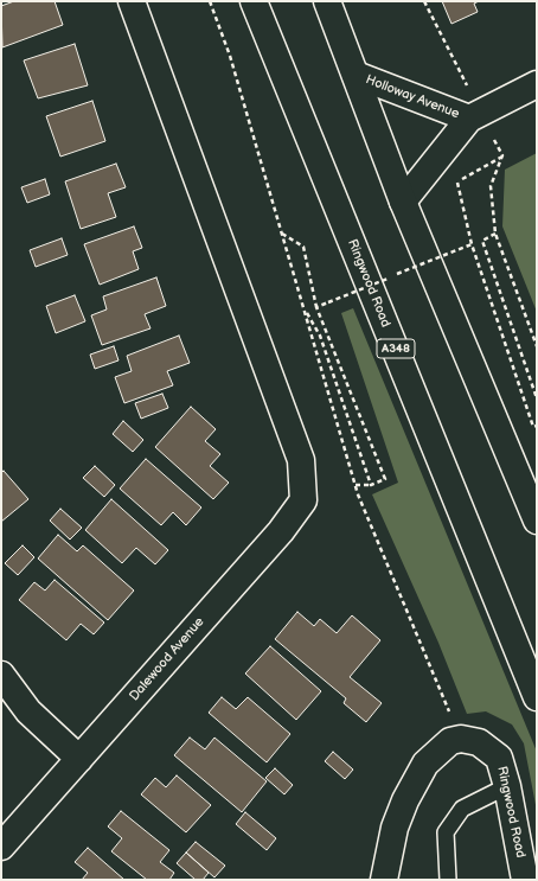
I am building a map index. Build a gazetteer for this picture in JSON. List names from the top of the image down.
{
  "streets": {
    "main road": [
      "Holloway Avenue",
      "Ringwood Road",
      "A348",
      "Dalewood Avenue"
    ]
  }
}
